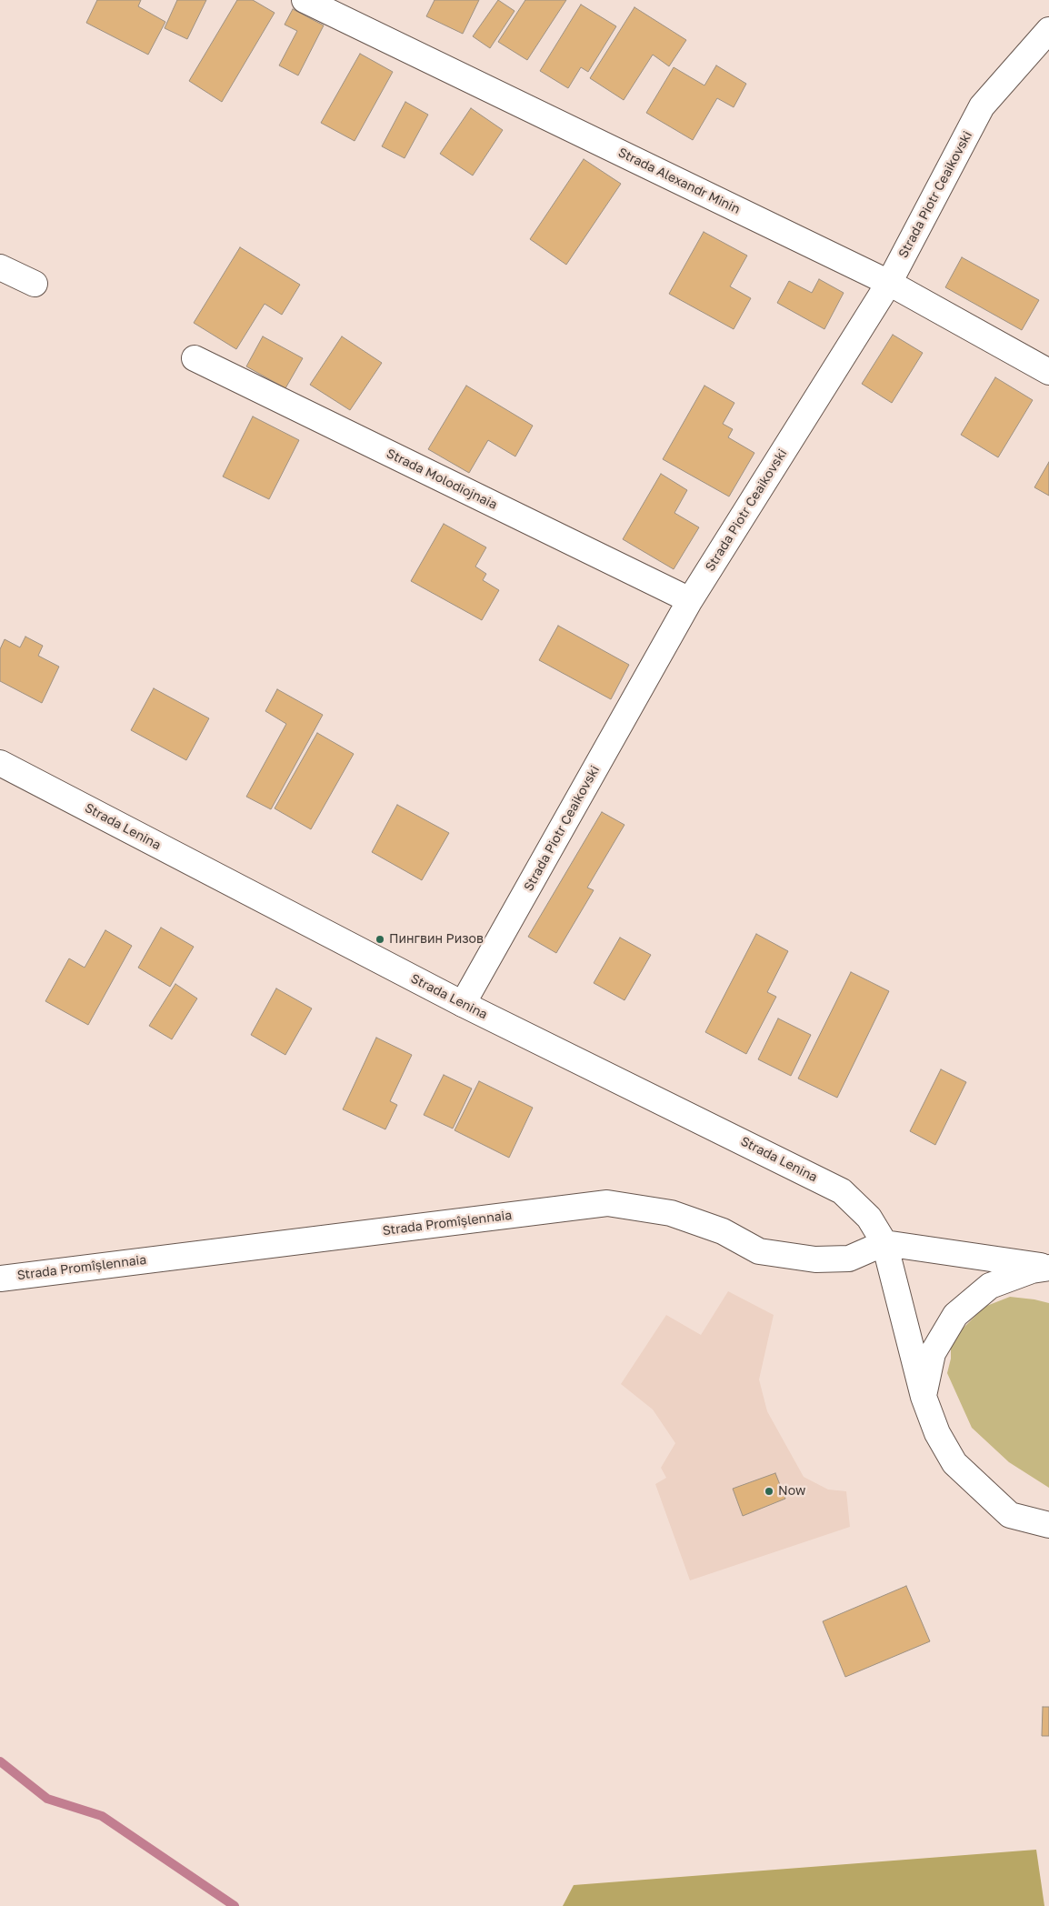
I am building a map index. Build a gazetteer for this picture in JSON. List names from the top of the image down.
{
  "streets": {
    "street": [
      "Strada Alexandr Minin",
      "Strada Piotr Ceaikovski",
      "Strada Molodiojnaia",
      "Strada Lenina",
      "Strada Promîșlennaia"
    ]
  },
  "crossings": [
    ["Strada Alexandr Minin", "Strada Piotr Ceaikovski"],
    ["Strada Piotr Ceaikovski", "Strada Molodiojnaia"],
    ["Strada Piotr Ceaikovski", "Strada Lenina"],
    ["Strada Lenina", "Strada Promîșlennaia"]
  ],
  "places": ["Пингвин Ризов", "Now"]
}
